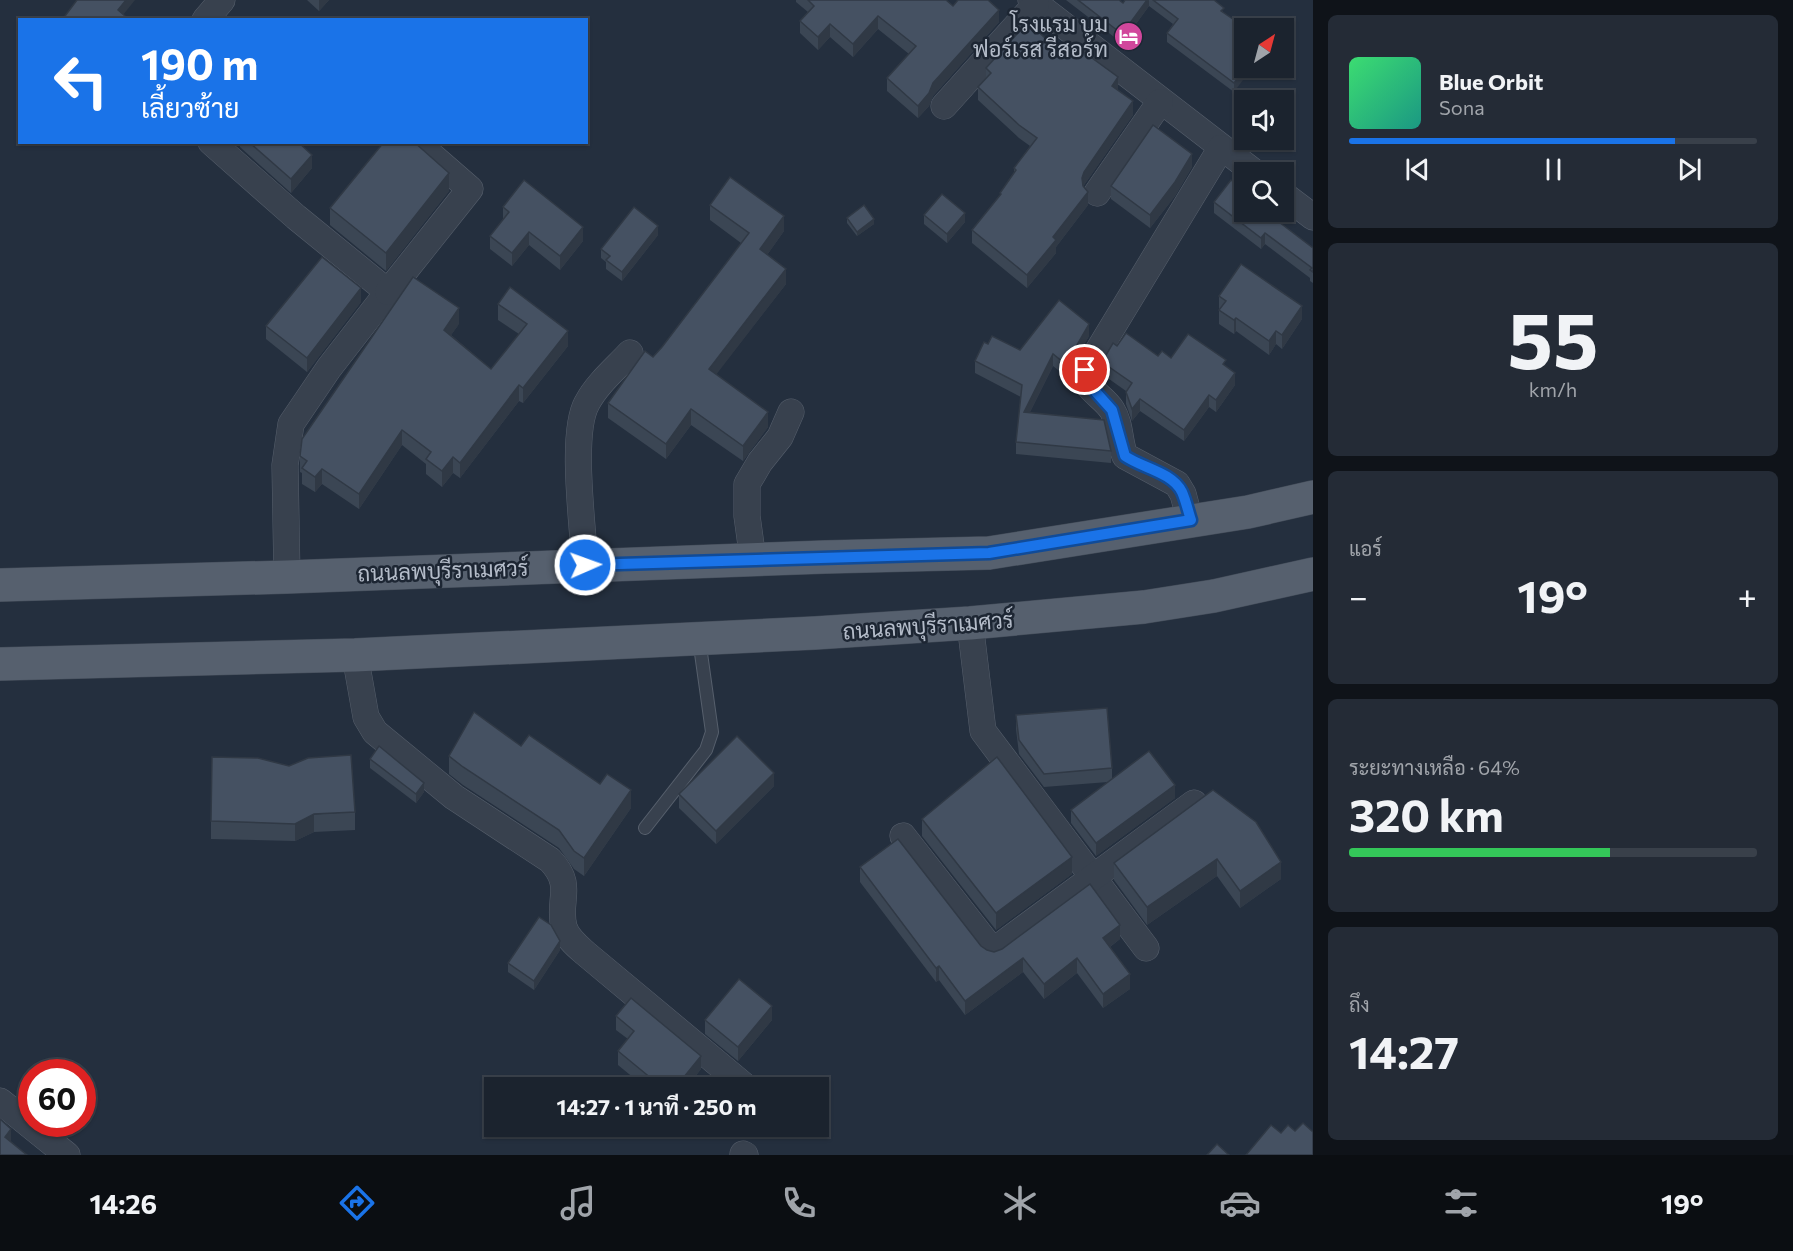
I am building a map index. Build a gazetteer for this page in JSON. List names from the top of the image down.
{
  "streets": {
    "main road": ["ถนนลพบุรีราเมศวร์"]
  },
  "places": {
    "hotel": ["โรงแรม บูม ฟอร์เรส รีสอร์ท"]
  },
  "north": "top right",
  "page": {
    "turn": ["190 m", "เลี้ยวซ้าย"],
    "song": ["Blue Orbit", "Sona"],
    "tile": [
      ["55", "km/h"],
      "แอร์",
      ["ระยะทางเหลือ · 64%", "320 km"],
      ["ถึง", "14:27"]
    ],
    "heat": ["−", "19°", "+"],
    "limit": "60",
    "trip": "14:27 · 1 นาที · 250 m",
    "tabs": ["14:26", "19°"]
  }
}
